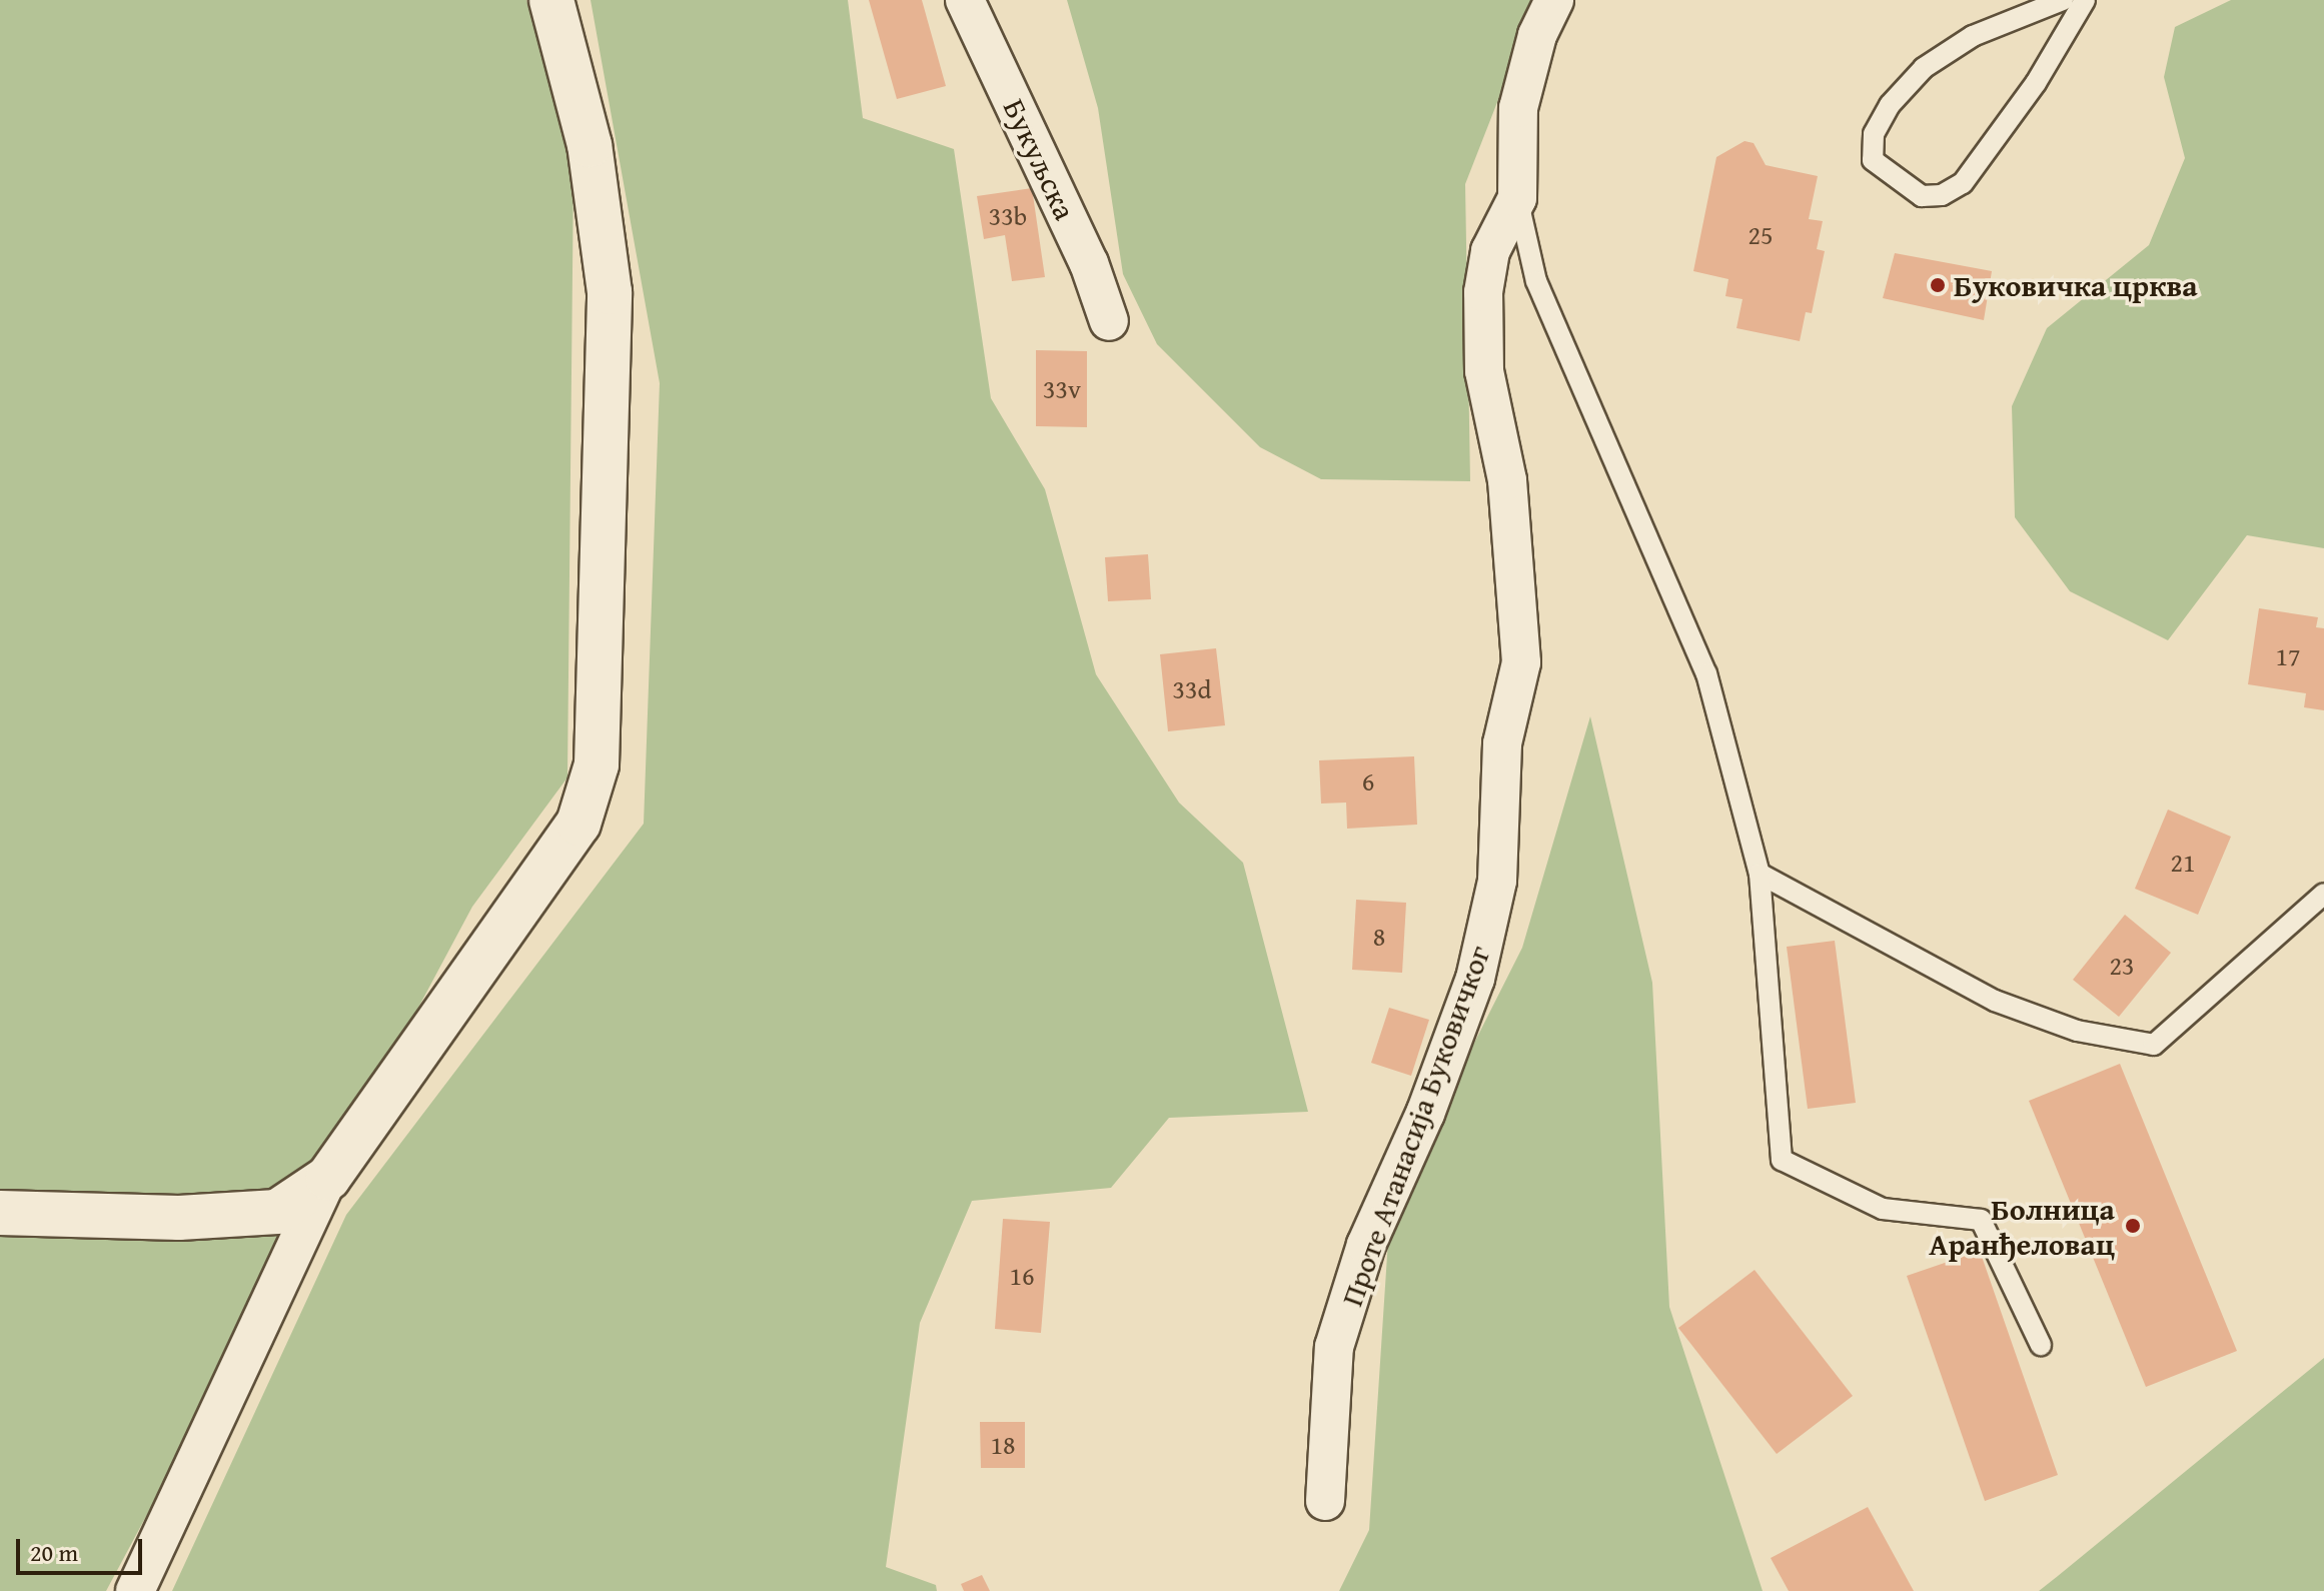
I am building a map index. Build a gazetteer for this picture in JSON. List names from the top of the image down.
{
  "streets": {
    "street": ["Букуљска", "Проте Атанасија Буковичког"]
  },
  "places": ["Буковичка црква", "Болница Аранђеловац"],
  "house_numbers": [
    "33b",
    "25",
    "33v",
    "17",
    "33d",
    "6",
    "21",
    "8",
    "23",
    "16",
    "18"
  ],
  "scale_bar": "20 m"
}
